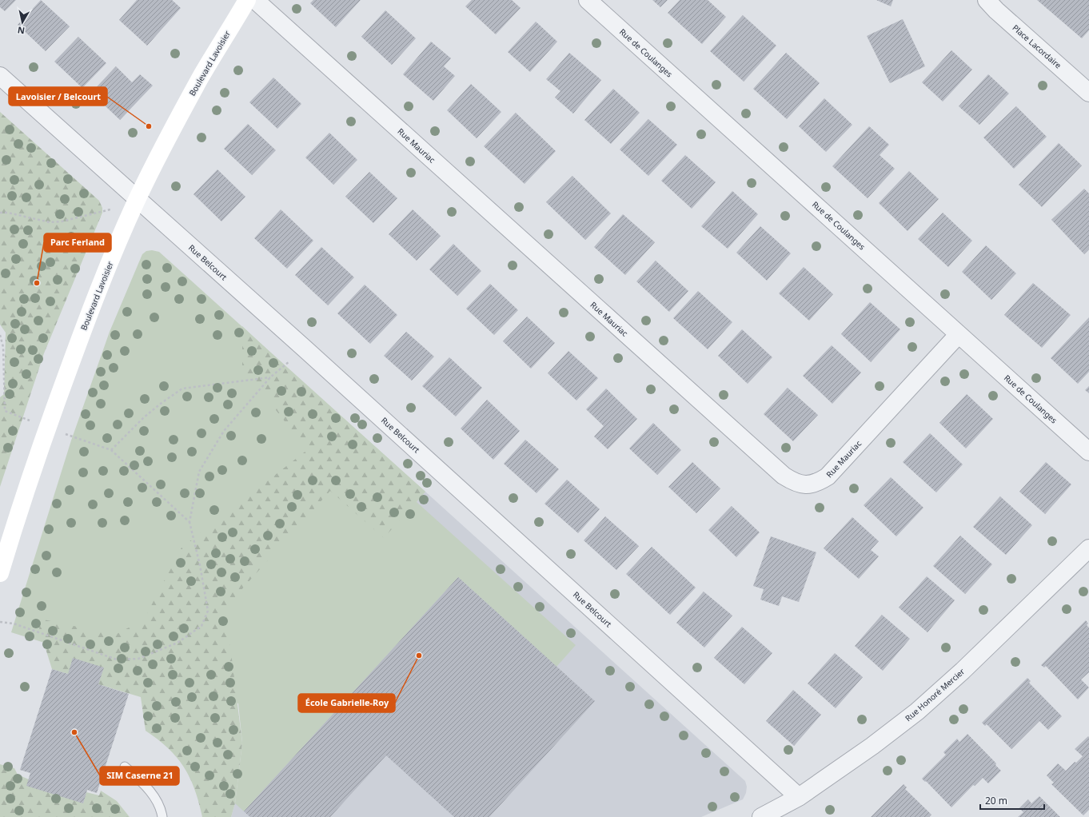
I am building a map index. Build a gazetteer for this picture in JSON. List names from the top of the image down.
{
  "streets": {
    "street": [
      "Place Lacordaire",
      "Rue de Coulanges",
      "Boulevard Lavoisier",
      "Rue Mauriac",
      "Rue Belcourt",
      "Rue Honoré Mercier"
    ]
  },
  "crossings": [
    ["Rue de Coulanges", "Rue Mauriac"],
    ["Boulevard Lavoisier", "Rue Belcourt"],
    ["Rue Belcourt", "Rue Honoré Mercier"]
  ],
  "places": [
    "Lavoisier / Belcourt",
    "Parc Ferland",
    "École Gabrielle-Roy",
    "SIM Caserne 21"
  ],
  "scale_bar": "20 m",
  "north": "bottom"
}
